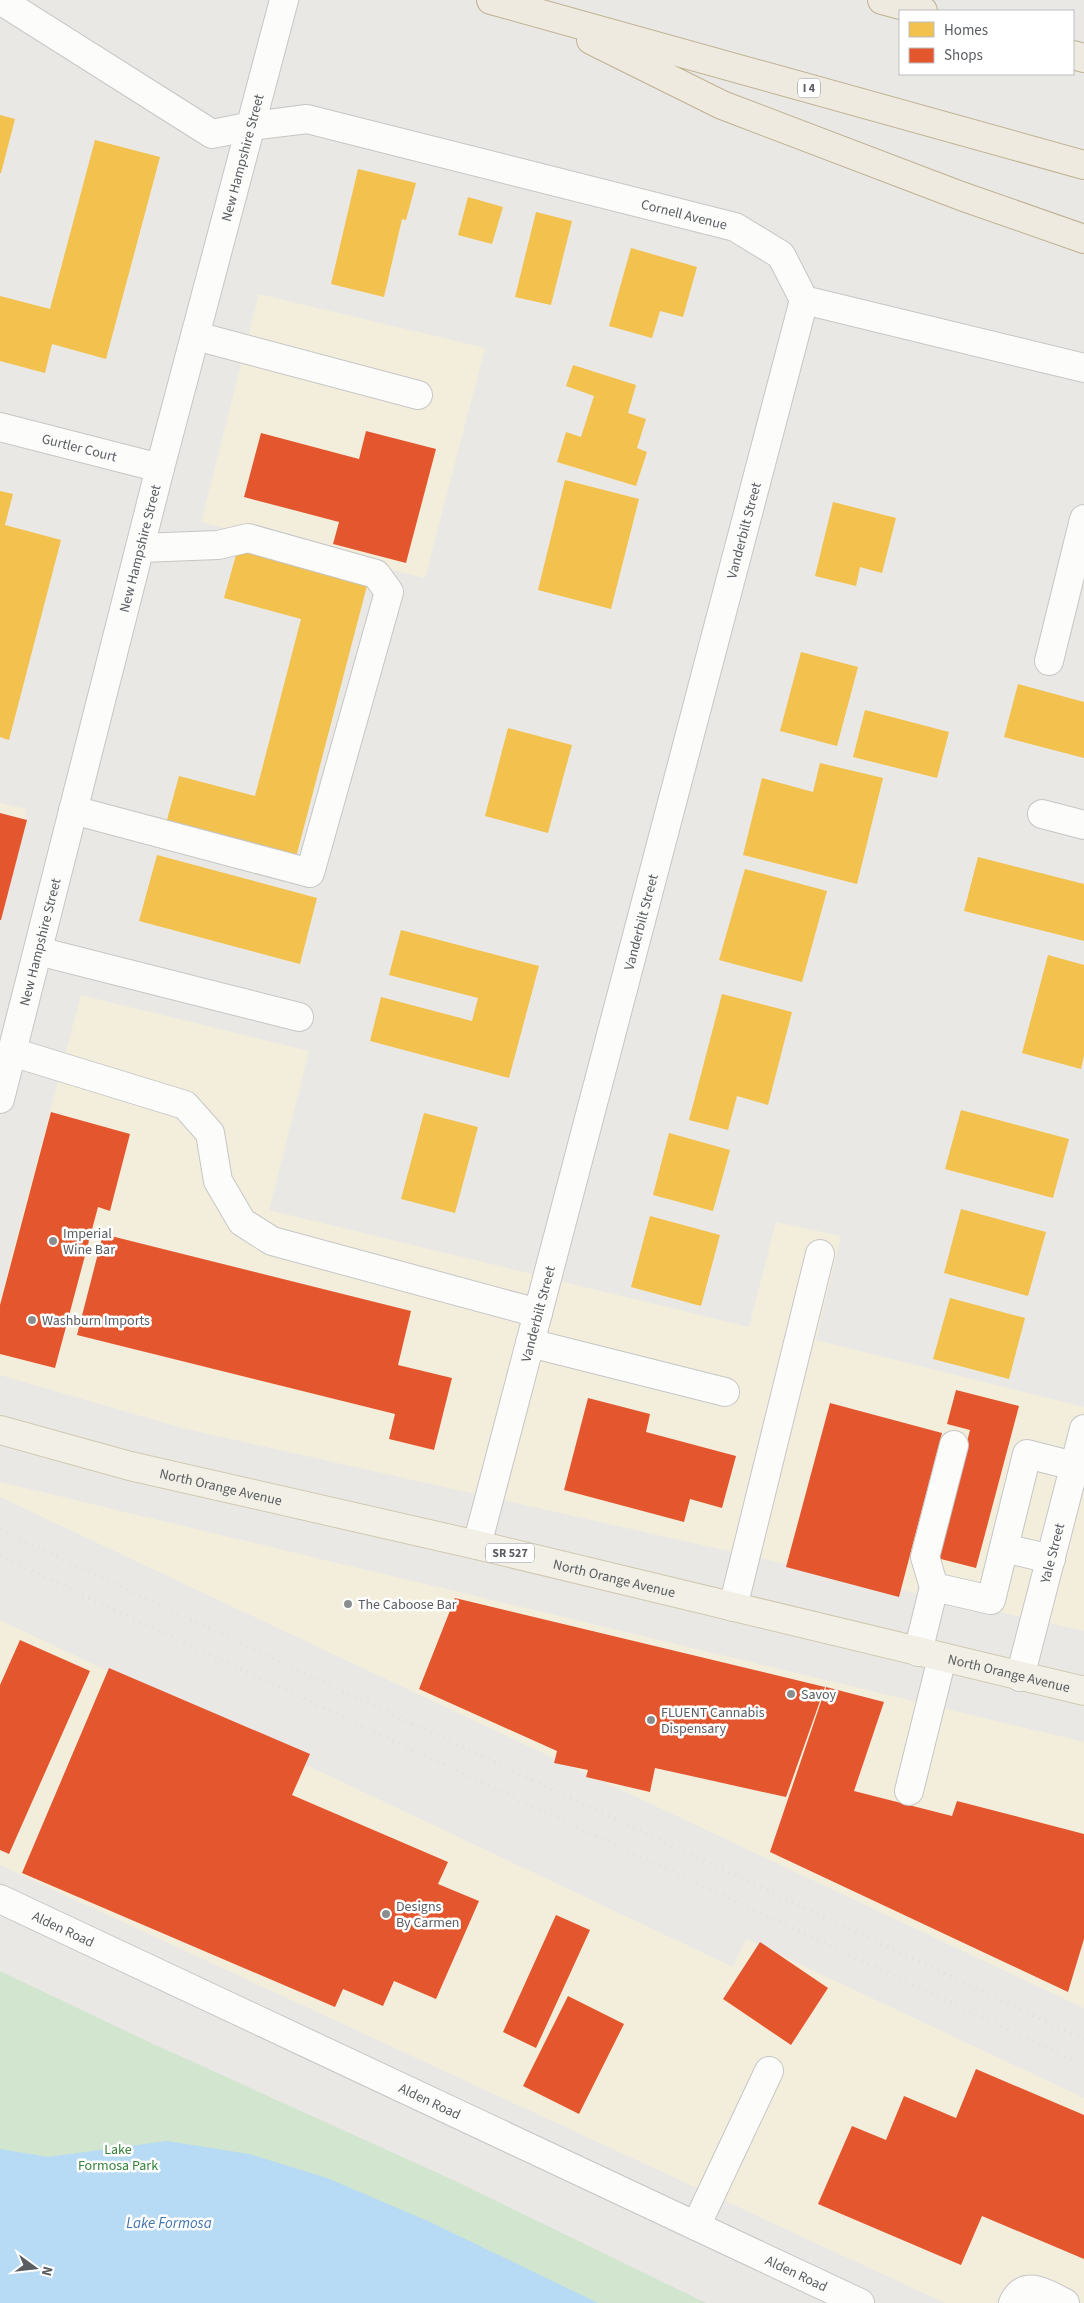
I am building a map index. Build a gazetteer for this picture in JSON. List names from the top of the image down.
{
  "streets": {
    "highway": ["I 4"],
    "main road": ["North Orange Avenue", "SR 527"],
    "street": [
      "New Hampshire Street",
      "Cornell Avenue",
      "Gurtler Court",
      "Vanderbilt Street",
      "Yale Street",
      "Alden Road"
    ]
  },
  "crossings": [
    ["New Hampshire Street", "Cornell Avenue"],
    ["New Hampshire Street", "Gurtler Court"],
    ["Cornell Avenue", "Vanderbilt Street"],
    ["Vanderbilt Street", "North Orange Avenue"],
    ["North Orange Avenue", "Yale Street"]
  ],
  "water": ["Lake Formosa"],
  "parks": ["Lake Formosa Park"],
  "places": [
    "Imperial Wine Bar",
    "Washburn Imports",
    "The Caboose Bar",
    "Savoy",
    "FLUENT Cannabis Dispensary",
    "Designs By Carmen"
  ],
  "legend": ["Homes", "Shops"],
  "north": "right"
}
